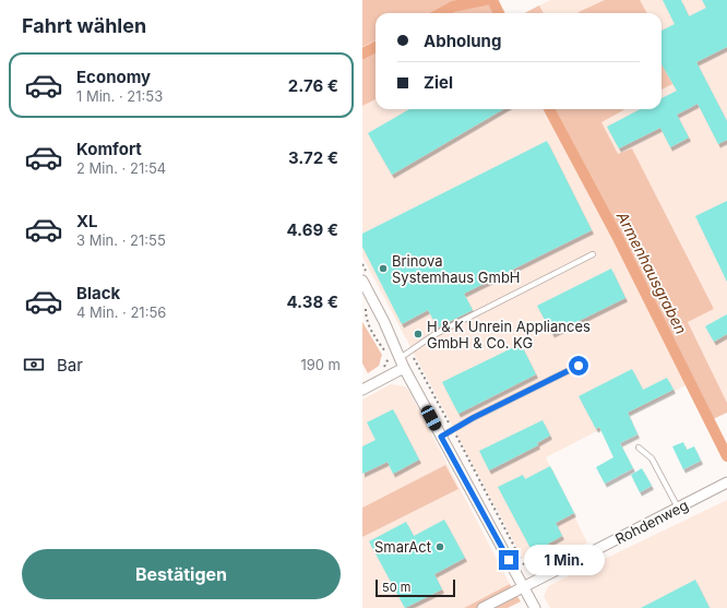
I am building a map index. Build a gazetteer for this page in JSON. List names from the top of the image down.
{
  "streets": {
    "street": ["Rohdenweg"]
  },
  "water": ["Armenhausgraben"],
  "places": ["Brinova Systemhaus GmbH", "H & K Unrein Appliances GmbH & Co. KG", "SmarAct"],
  "scale_bar": "50 m",
  "page": {
    "heading": "Fahrt wählen",
    "banner": ["Abholung", "Ziel"],
    "list": [
      {
        "name": "Economy",
        "note": "1 Min. · 21:53",
        "value": "2.76 €"
      },
      {
        "name": "Komfort",
        "note": "2 Min. · 21:54",
        "value": "3.72 €"
      },
      {
        "name": "XL",
        "note": "3 Min. · 21:55",
        "value": "4.69 €"
      },
      {
        "name": "Black",
        "note": "4 Min. · 21:56",
        "value": "4.38 €"
      }
    ],
    "pay": ["Bar", "190 m"],
    "buttons": "Bestätigen",
    "bubble": "1 Min.",
    "scale": "50 m"
  }
}
